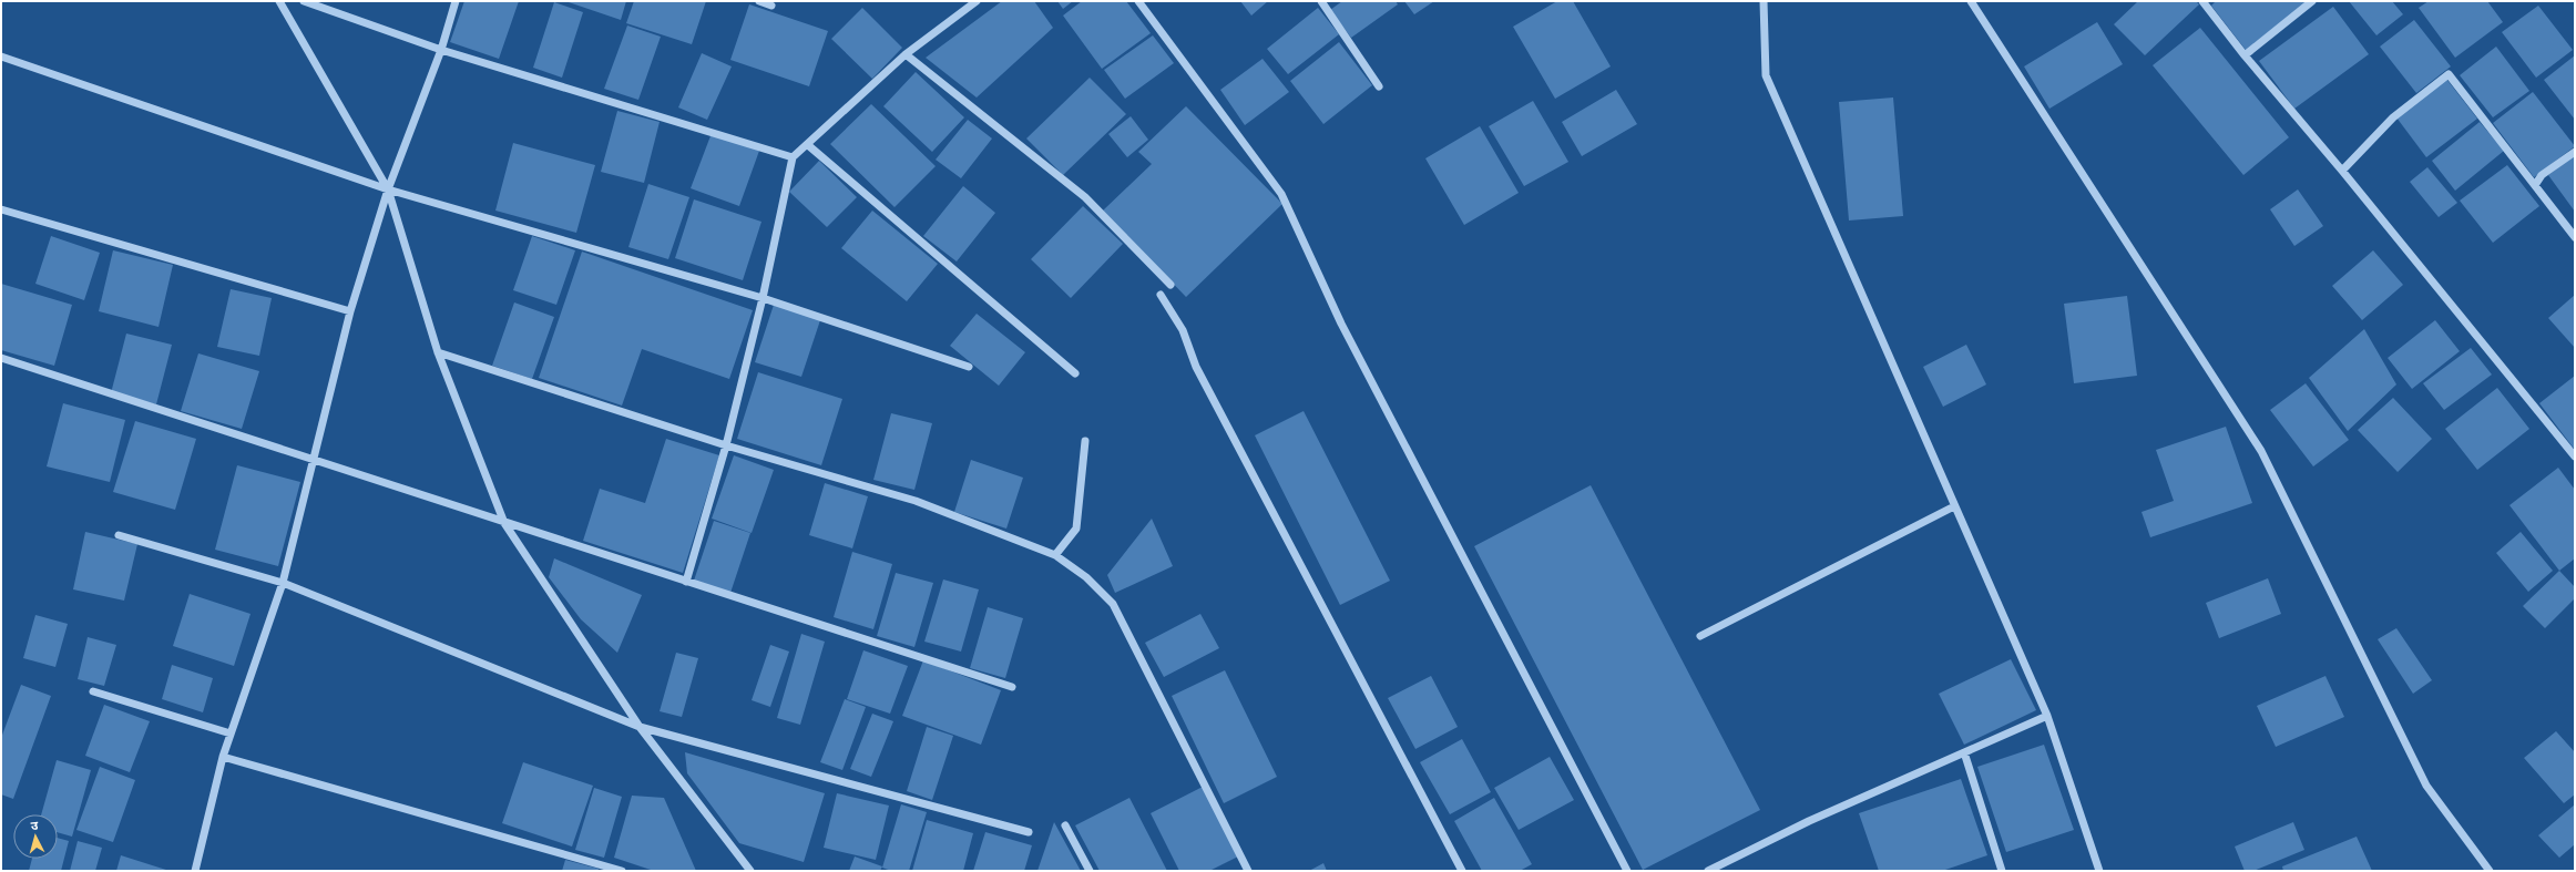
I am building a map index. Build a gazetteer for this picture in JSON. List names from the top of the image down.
{
  "north": "top"
}
